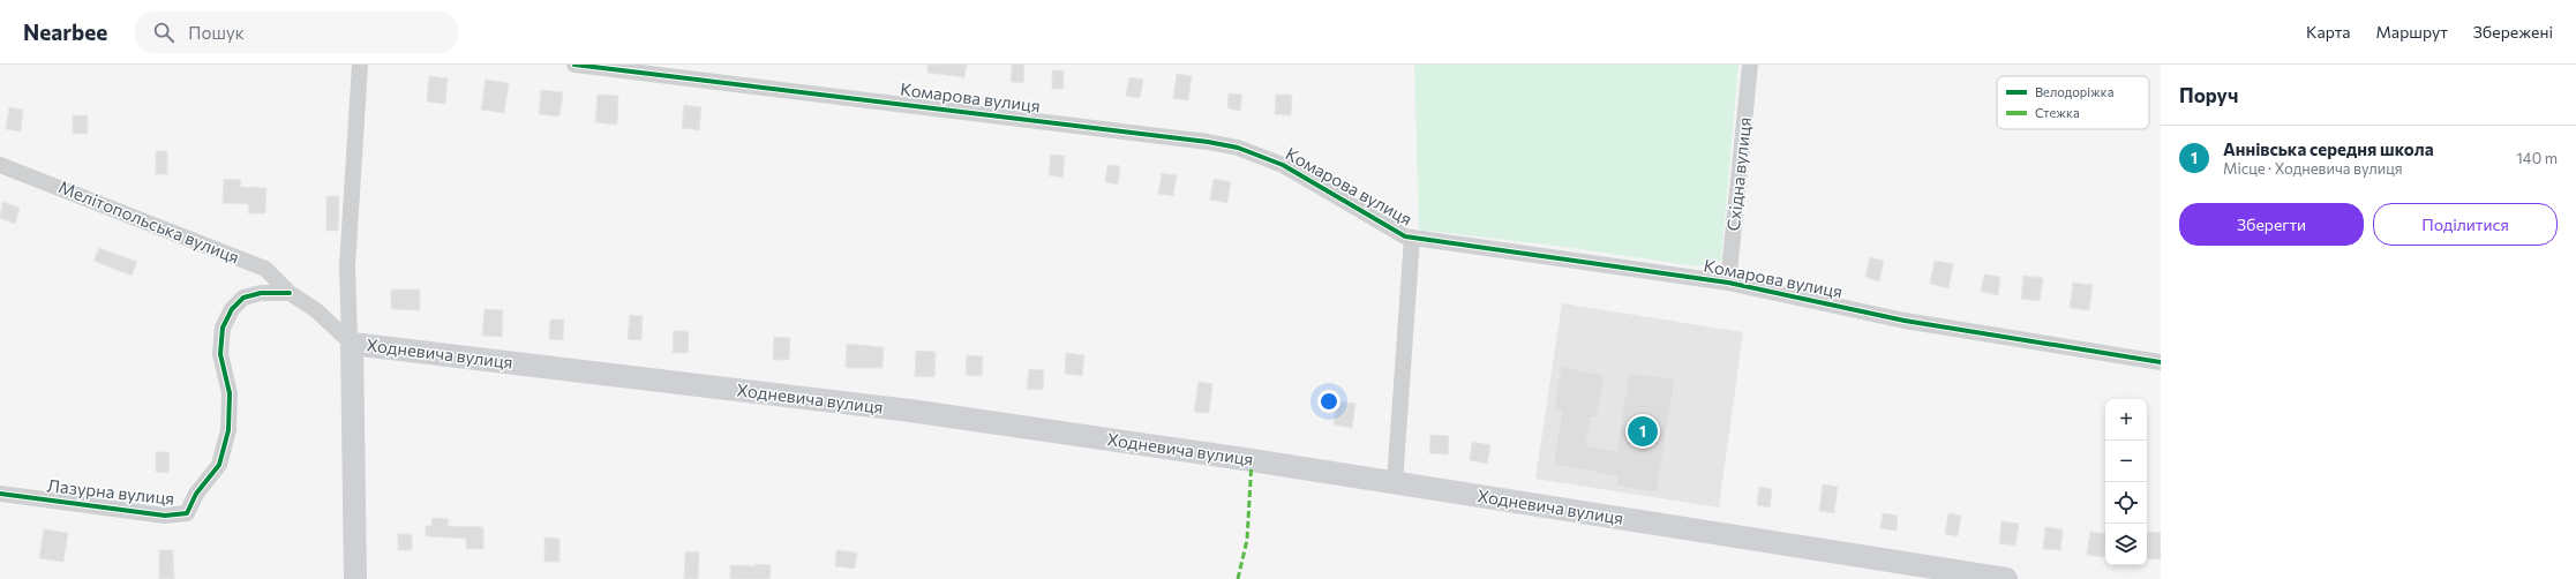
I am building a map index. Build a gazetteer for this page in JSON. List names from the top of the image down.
{
  "streets": {
    "main road": ["Ходневича вулиця"],
    "street": [
      "Комарова вулиця",
      "Східна вулиця",
      "Мелітопольська вулиця",
      "Лазурна вулиця"
    ]
  },
  "crossings": [
    ["Комарова вулиця", "Східна вулиця"],
    ["Мелітопольська вулиця", "Ходневича вулиця"],
    ["Мелітопольська вулиця", "Лазурна вулиця"]
  ],
  "legend": ["Велодоріжка", "Стежка"],
  "page": {
    "header": "Nearbee",
    "search": "Пошук",
    "nav": ["Карта", "Маршрут", "Збережені"],
    "heading": "Поруч",
    "list": [
      {
        "mark": "1",
        "name": "Аннівська середня школа",
        "note": "Місце · Ходневича вулиця",
        "value": "140 m"
      }
    ],
    "buttons": ["Зберегти", "Поділитися"],
    "map_buttons": ["+", "−"],
    "pins": "1"
  }
}
